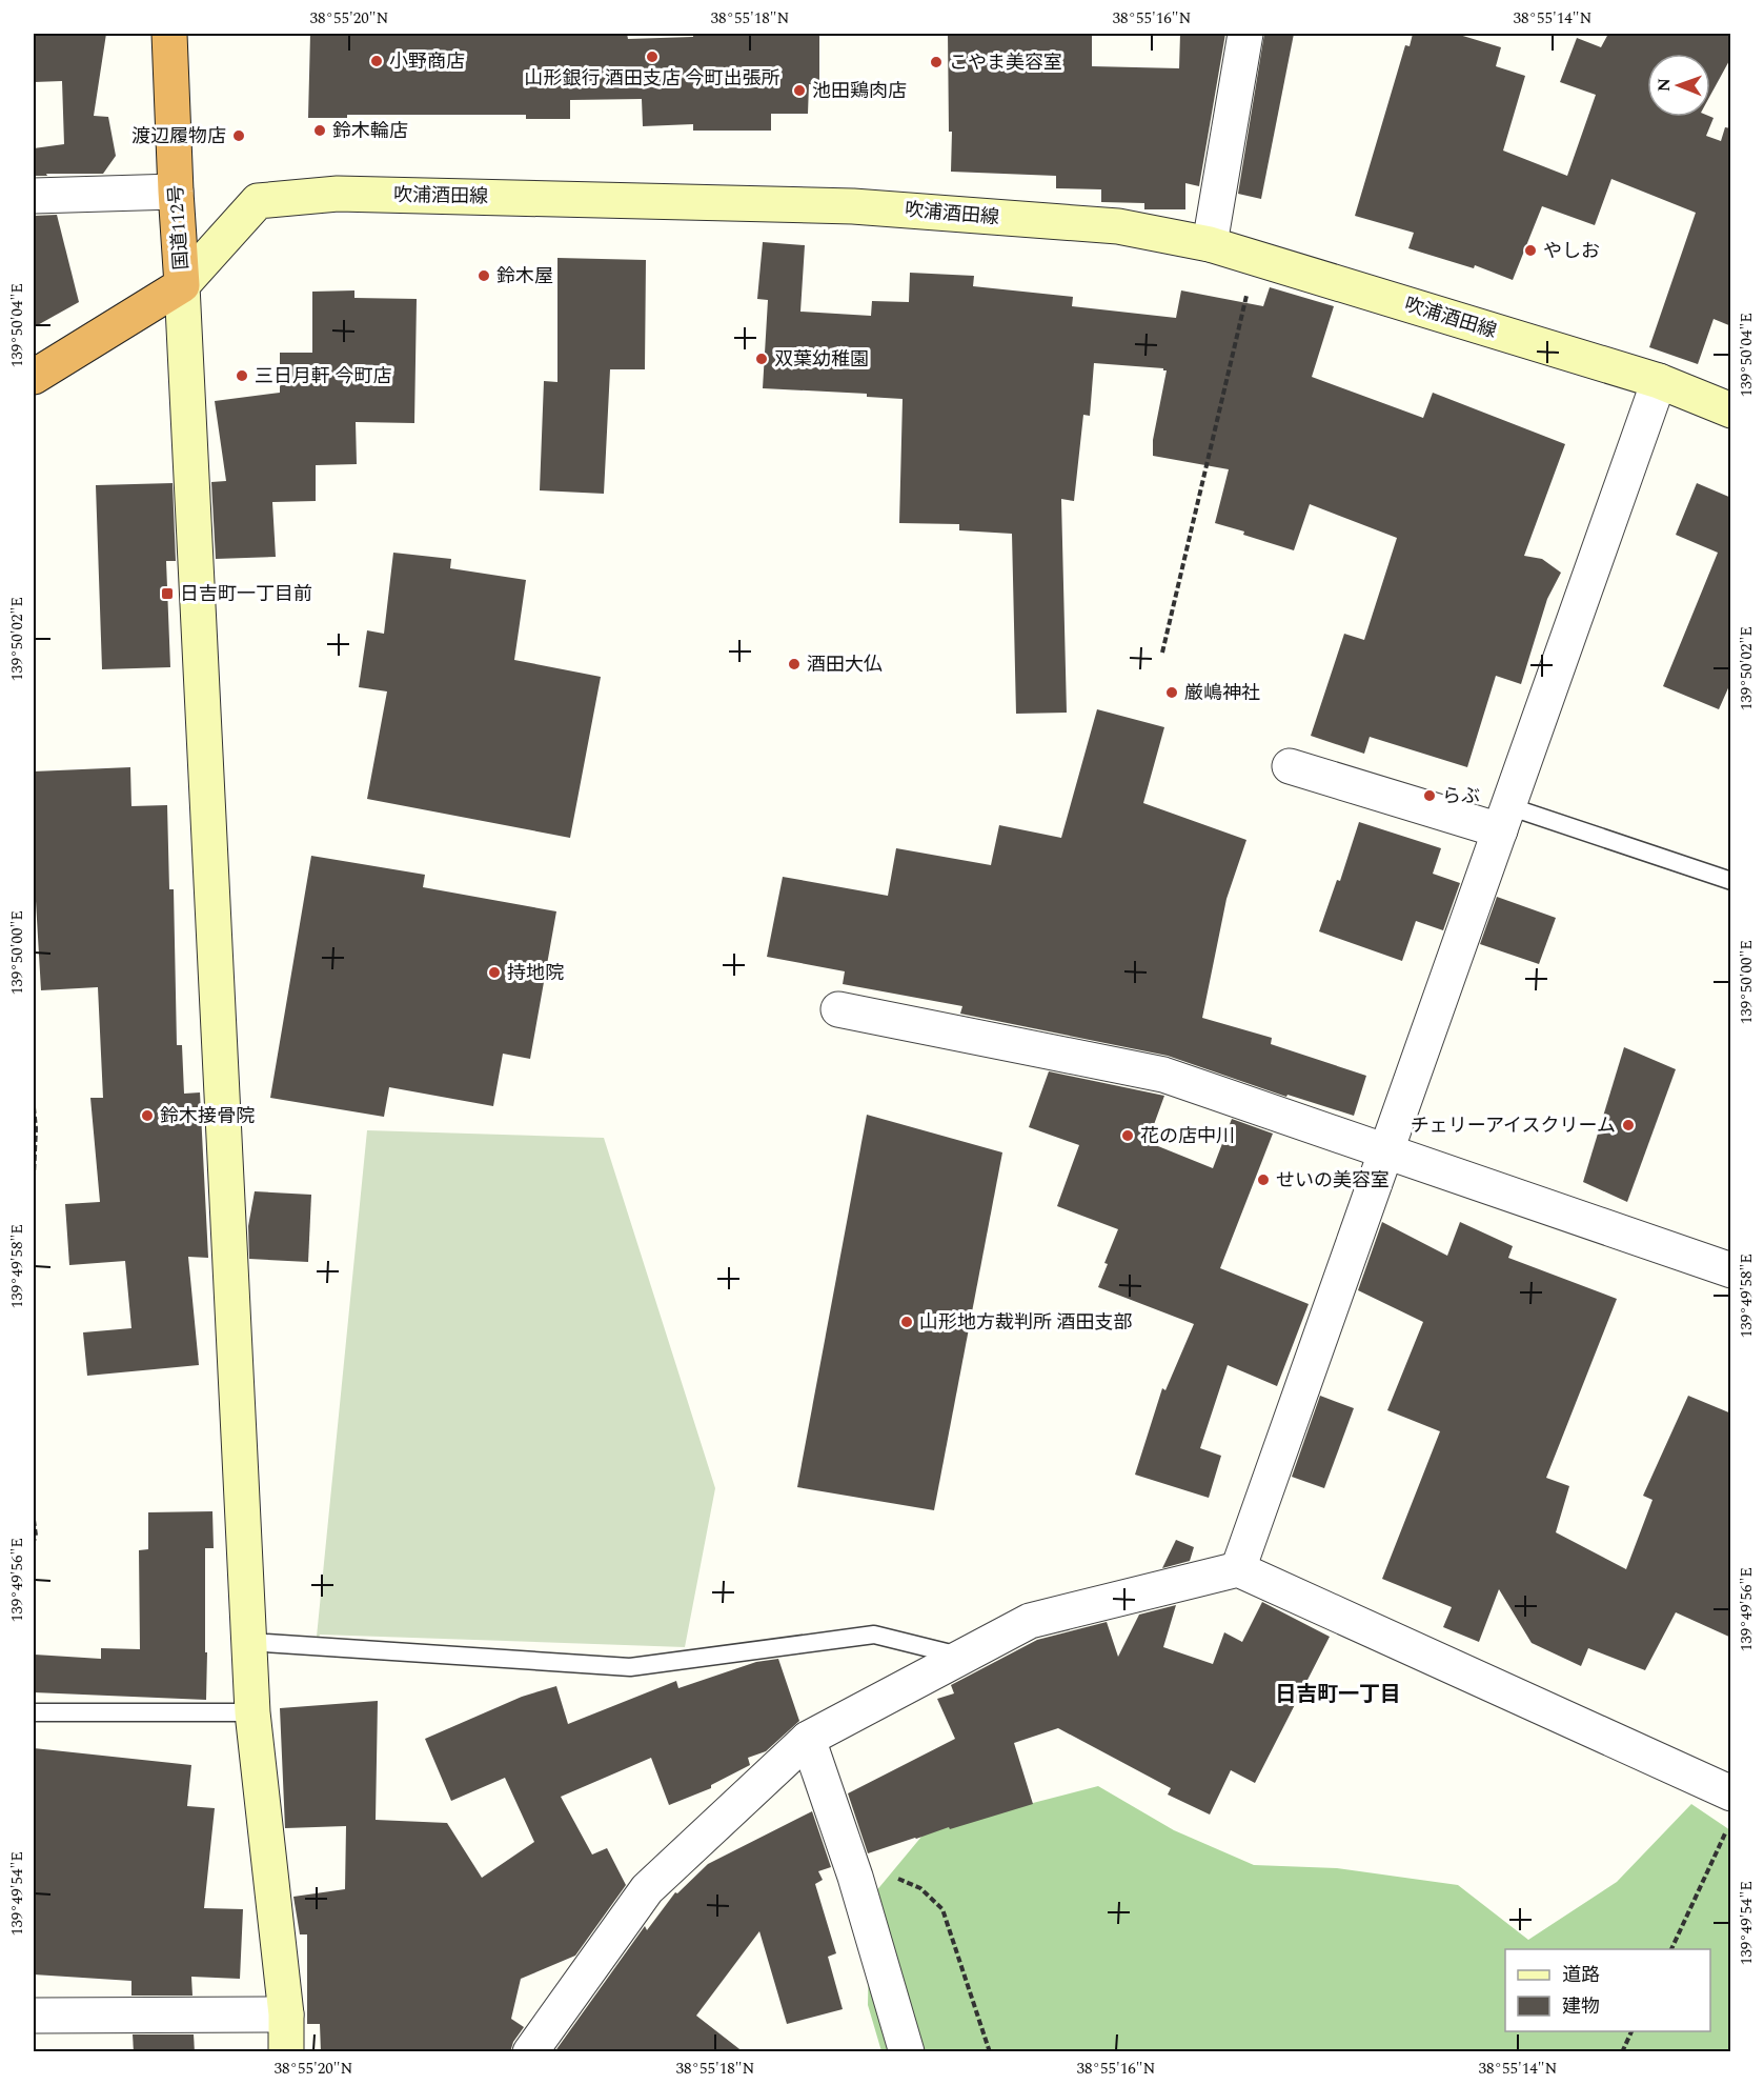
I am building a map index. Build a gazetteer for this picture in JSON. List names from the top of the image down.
{
  "streets": {
    "highway": ["国道112号"],
    "street": ["吹浦酒田線"]
  },
  "crossings": [
    ["吹浦酒田線", "国道112号"]
  ],
  "districts": ["日吉町一丁目"],
  "places": {
    "other": [
      "山形銀行 酒田支店 今町出張所",
      "小野商店",
      "こやま美容室",
      "池田鶏肉店",
      "鈴木輪店",
      "渡辺履物店",
      "やしお",
      "鈴木屋",
      "双葉幼稚園",
      "三日月軒 今町店",
      "酒田大仏",
      "厳嶋神社",
      "らぶ",
      "持地院",
      "鈴木接骨院",
      "チェリーアイスクリーム",
      "花の店中川",
      "せいの美容室",
      "山形地方裁判所 酒田支部"
    ],
    "transit": ["日吉町一丁目前"]
  },
  "legend": ["道路", "建物"],
  "north": "left",
  "coordinates": [
    "38°55'20\"N",
    "38°55'18\"N",
    "38°55'16\"N",
    "38°55'14\"N",
    "139°50'04\"E",
    "139°50'02\"E",
    "139°50'00\"E",
    "139°49'58\"E",
    "139°49'56\"E",
    "139°49'54\"E"
  ]
}
